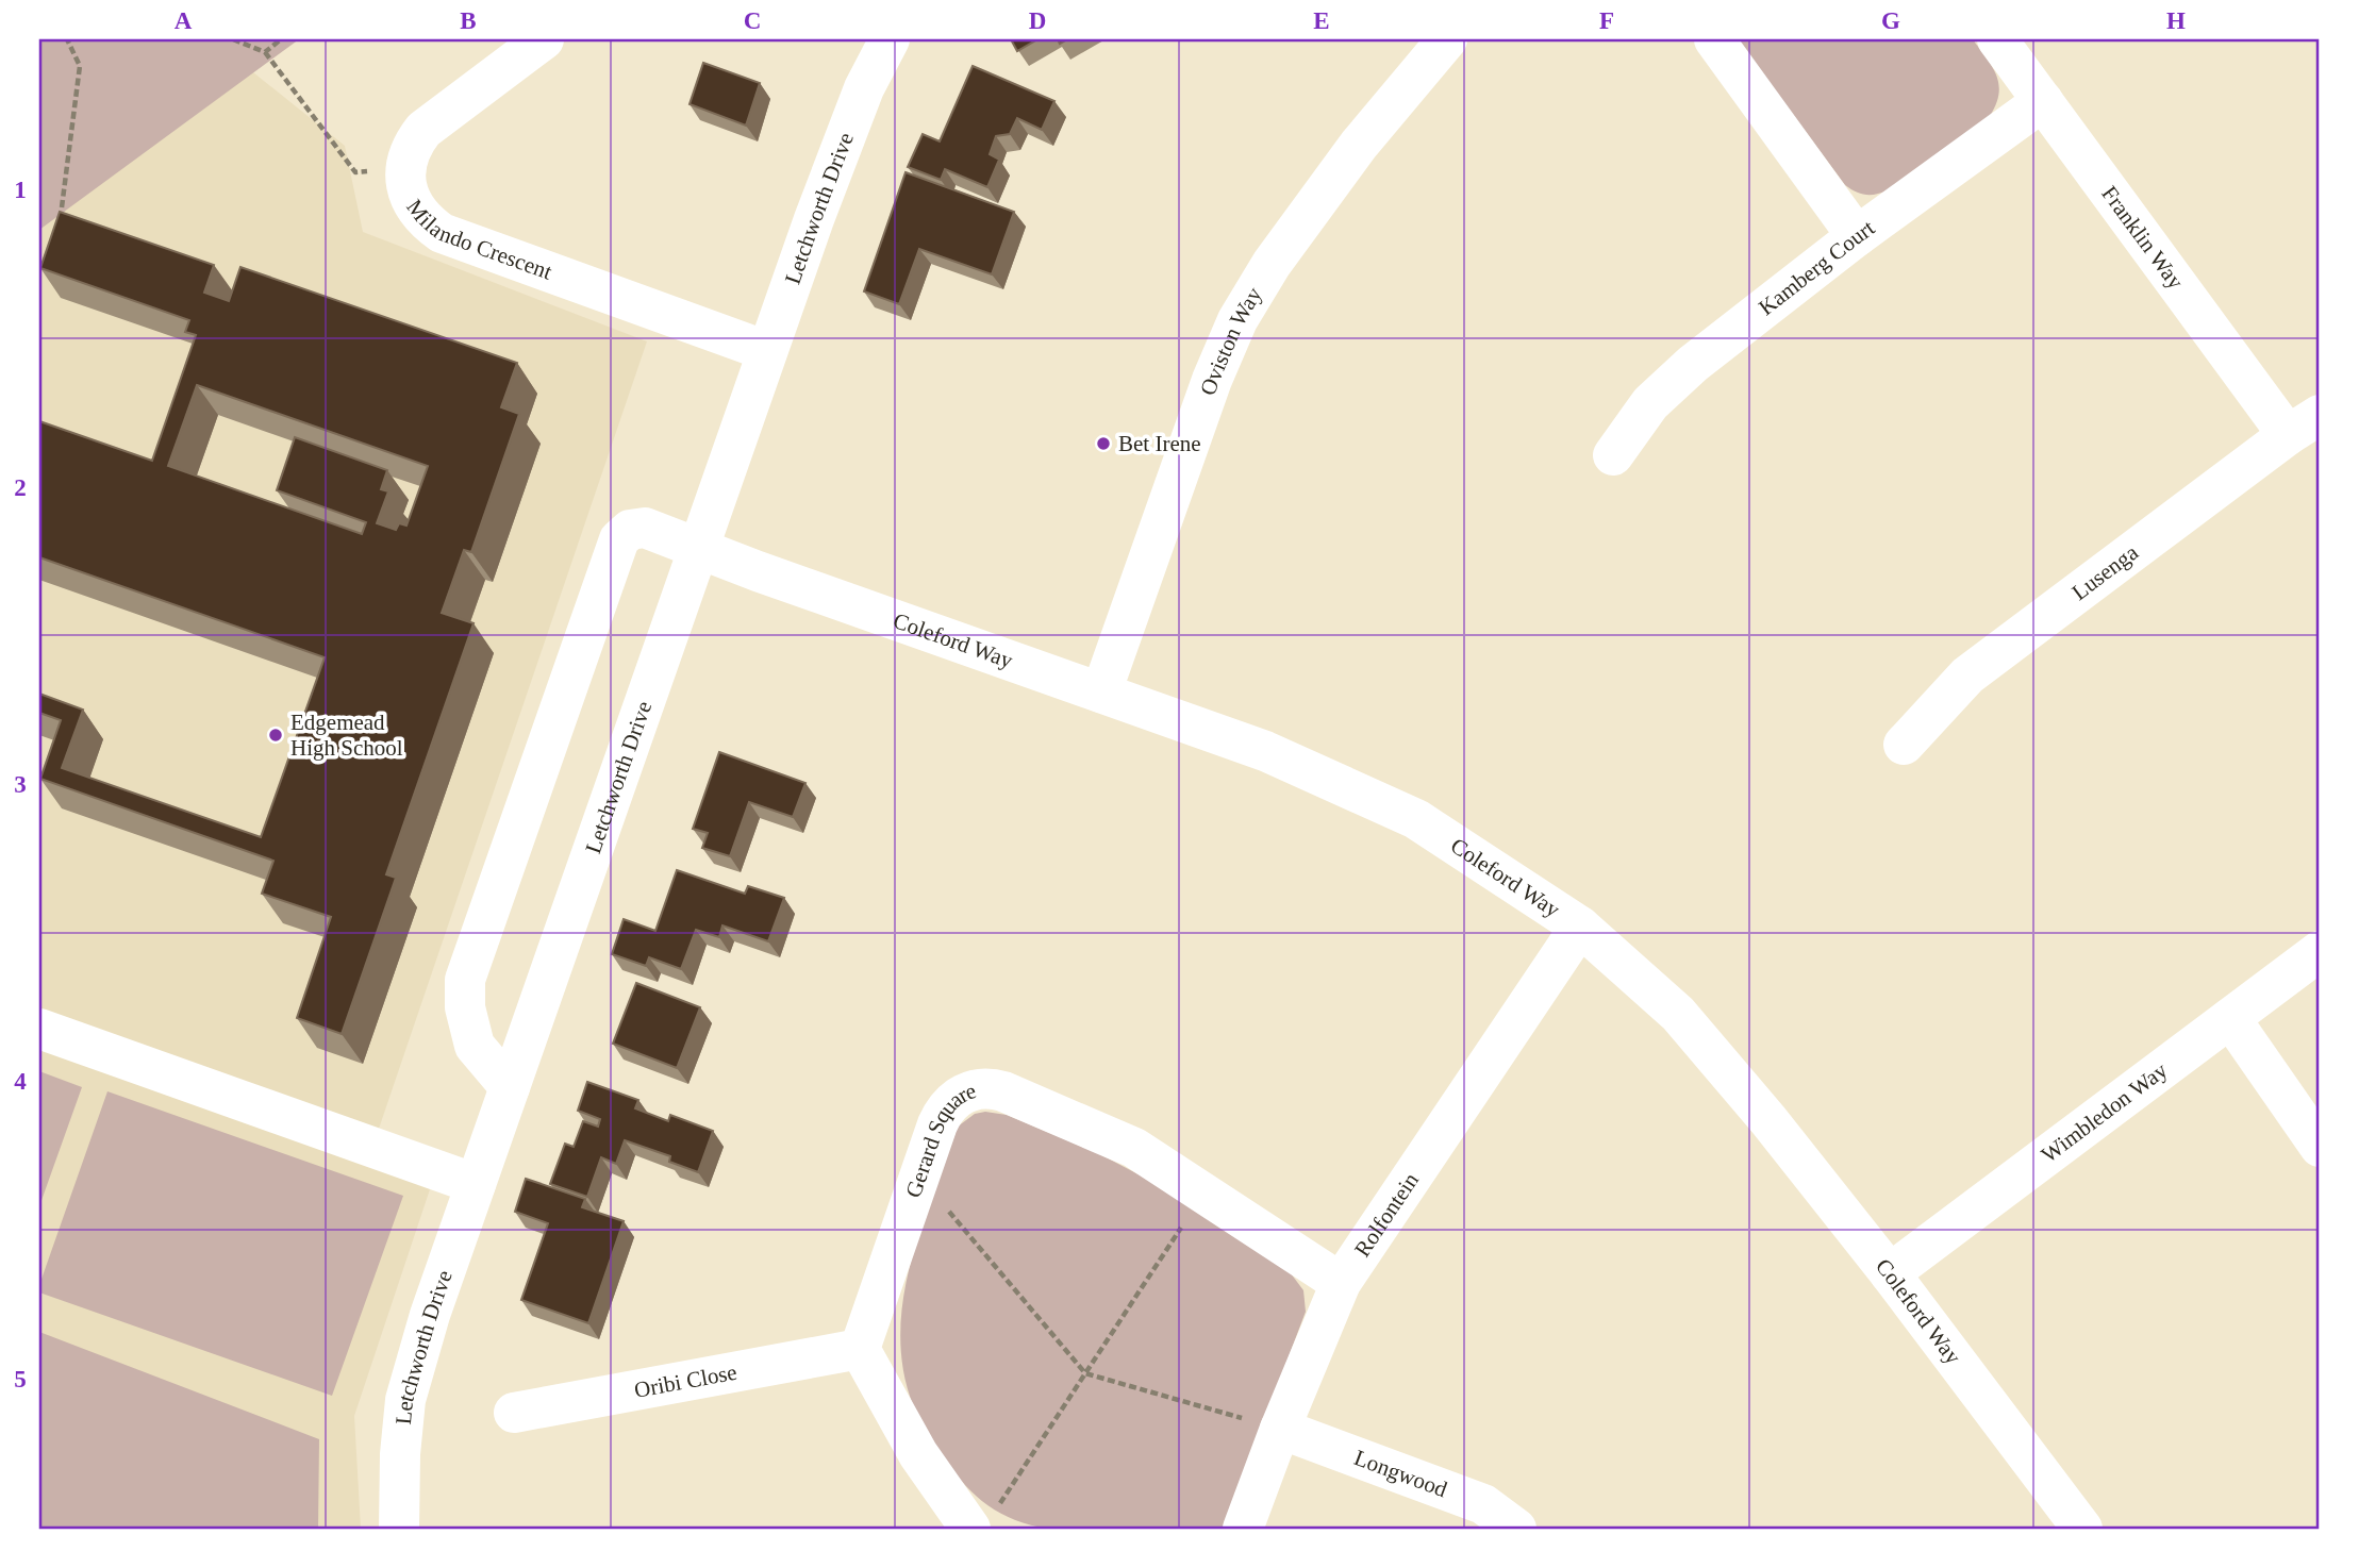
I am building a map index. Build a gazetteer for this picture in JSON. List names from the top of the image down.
{
  "streets": {
    "street": [
      "Letchworth Drive",
      "Milando Crescent",
      "Franklin Way",
      "Kamberg Court",
      "Oviston Way",
      "Lusenga",
      "Coleford Way",
      "Wimbledon Way",
      "Gerard Square",
      "Rolfontein",
      "Oribi Close",
      "Longwood"
    ]
  },
  "crossings": [
    ["Letchworth Drive", "Milando Crescent"],
    ["Letchworth Drive", "Coleford Way"],
    ["Franklin Way", "Kamberg Court"],
    ["Franklin Way", "Lusenga"],
    ["Oviston Way", "Coleford Way"],
    ["Coleford Way", "Wimbledon Way"],
    ["Coleford Way", "Rolfontein"],
    ["Gerard Square", "Rolfontein"],
    ["Gerard Square", "Oribi Close"],
    ["Rolfontein", "Longwood"]
  ],
  "places": ["Bet Irene", "Edgemead High School"],
  "grid": {
    "columns": [
      "A",
      "B",
      "C",
      "D",
      "E",
      "F",
      "G",
      "H"
    ],
    "rows": [
      "1",
      "2",
      "3",
      "4",
      "5"
    ]
  }
}
